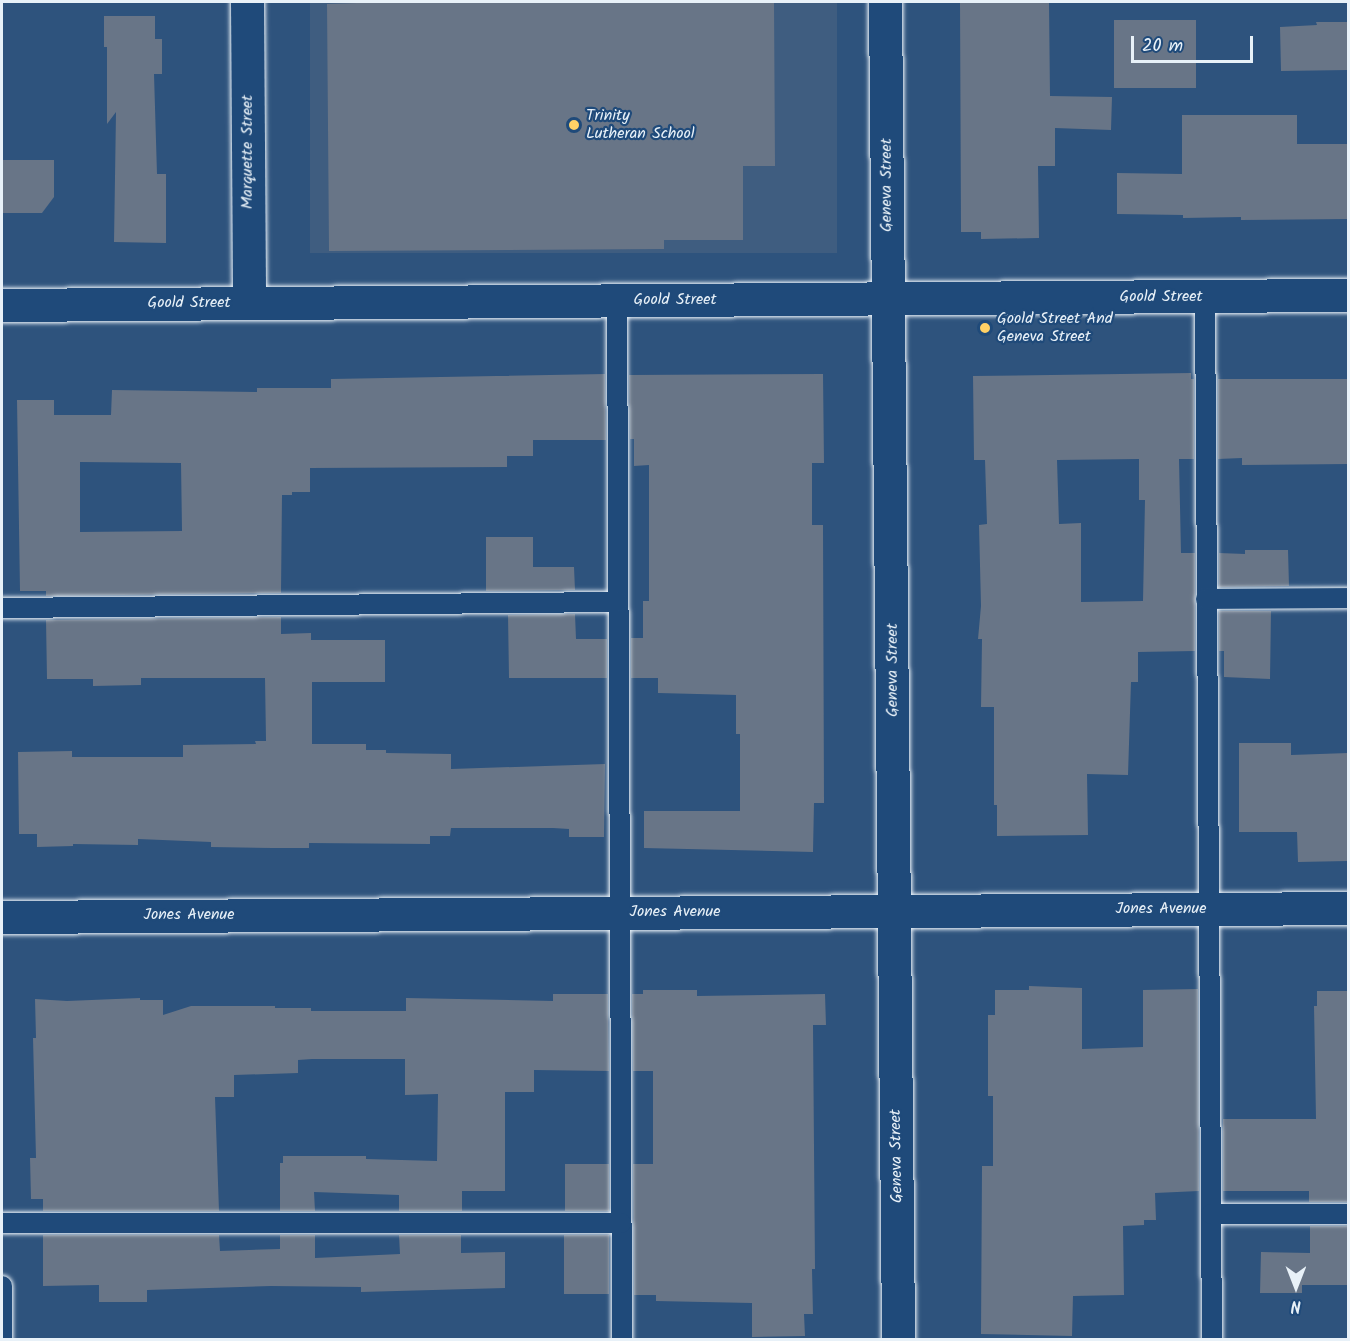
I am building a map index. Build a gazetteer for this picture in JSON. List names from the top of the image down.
{
  "streets": {
    "street": [
      "Marquette Street",
      "Geneva Street",
      "Goold Street",
      "Jones Avenue"
    ]
  },
  "crossings": [
    ["Marquette Street", "Goold Street"],
    ["Geneva Street", "Goold Street"],
    ["Geneva Street", "Jones Avenue"]
  ],
  "places": ["Trinity Lutheran School", "Goold Street And Geneva Street"],
  "scale_bar": "20 m",
  "north": "bottom"
}
